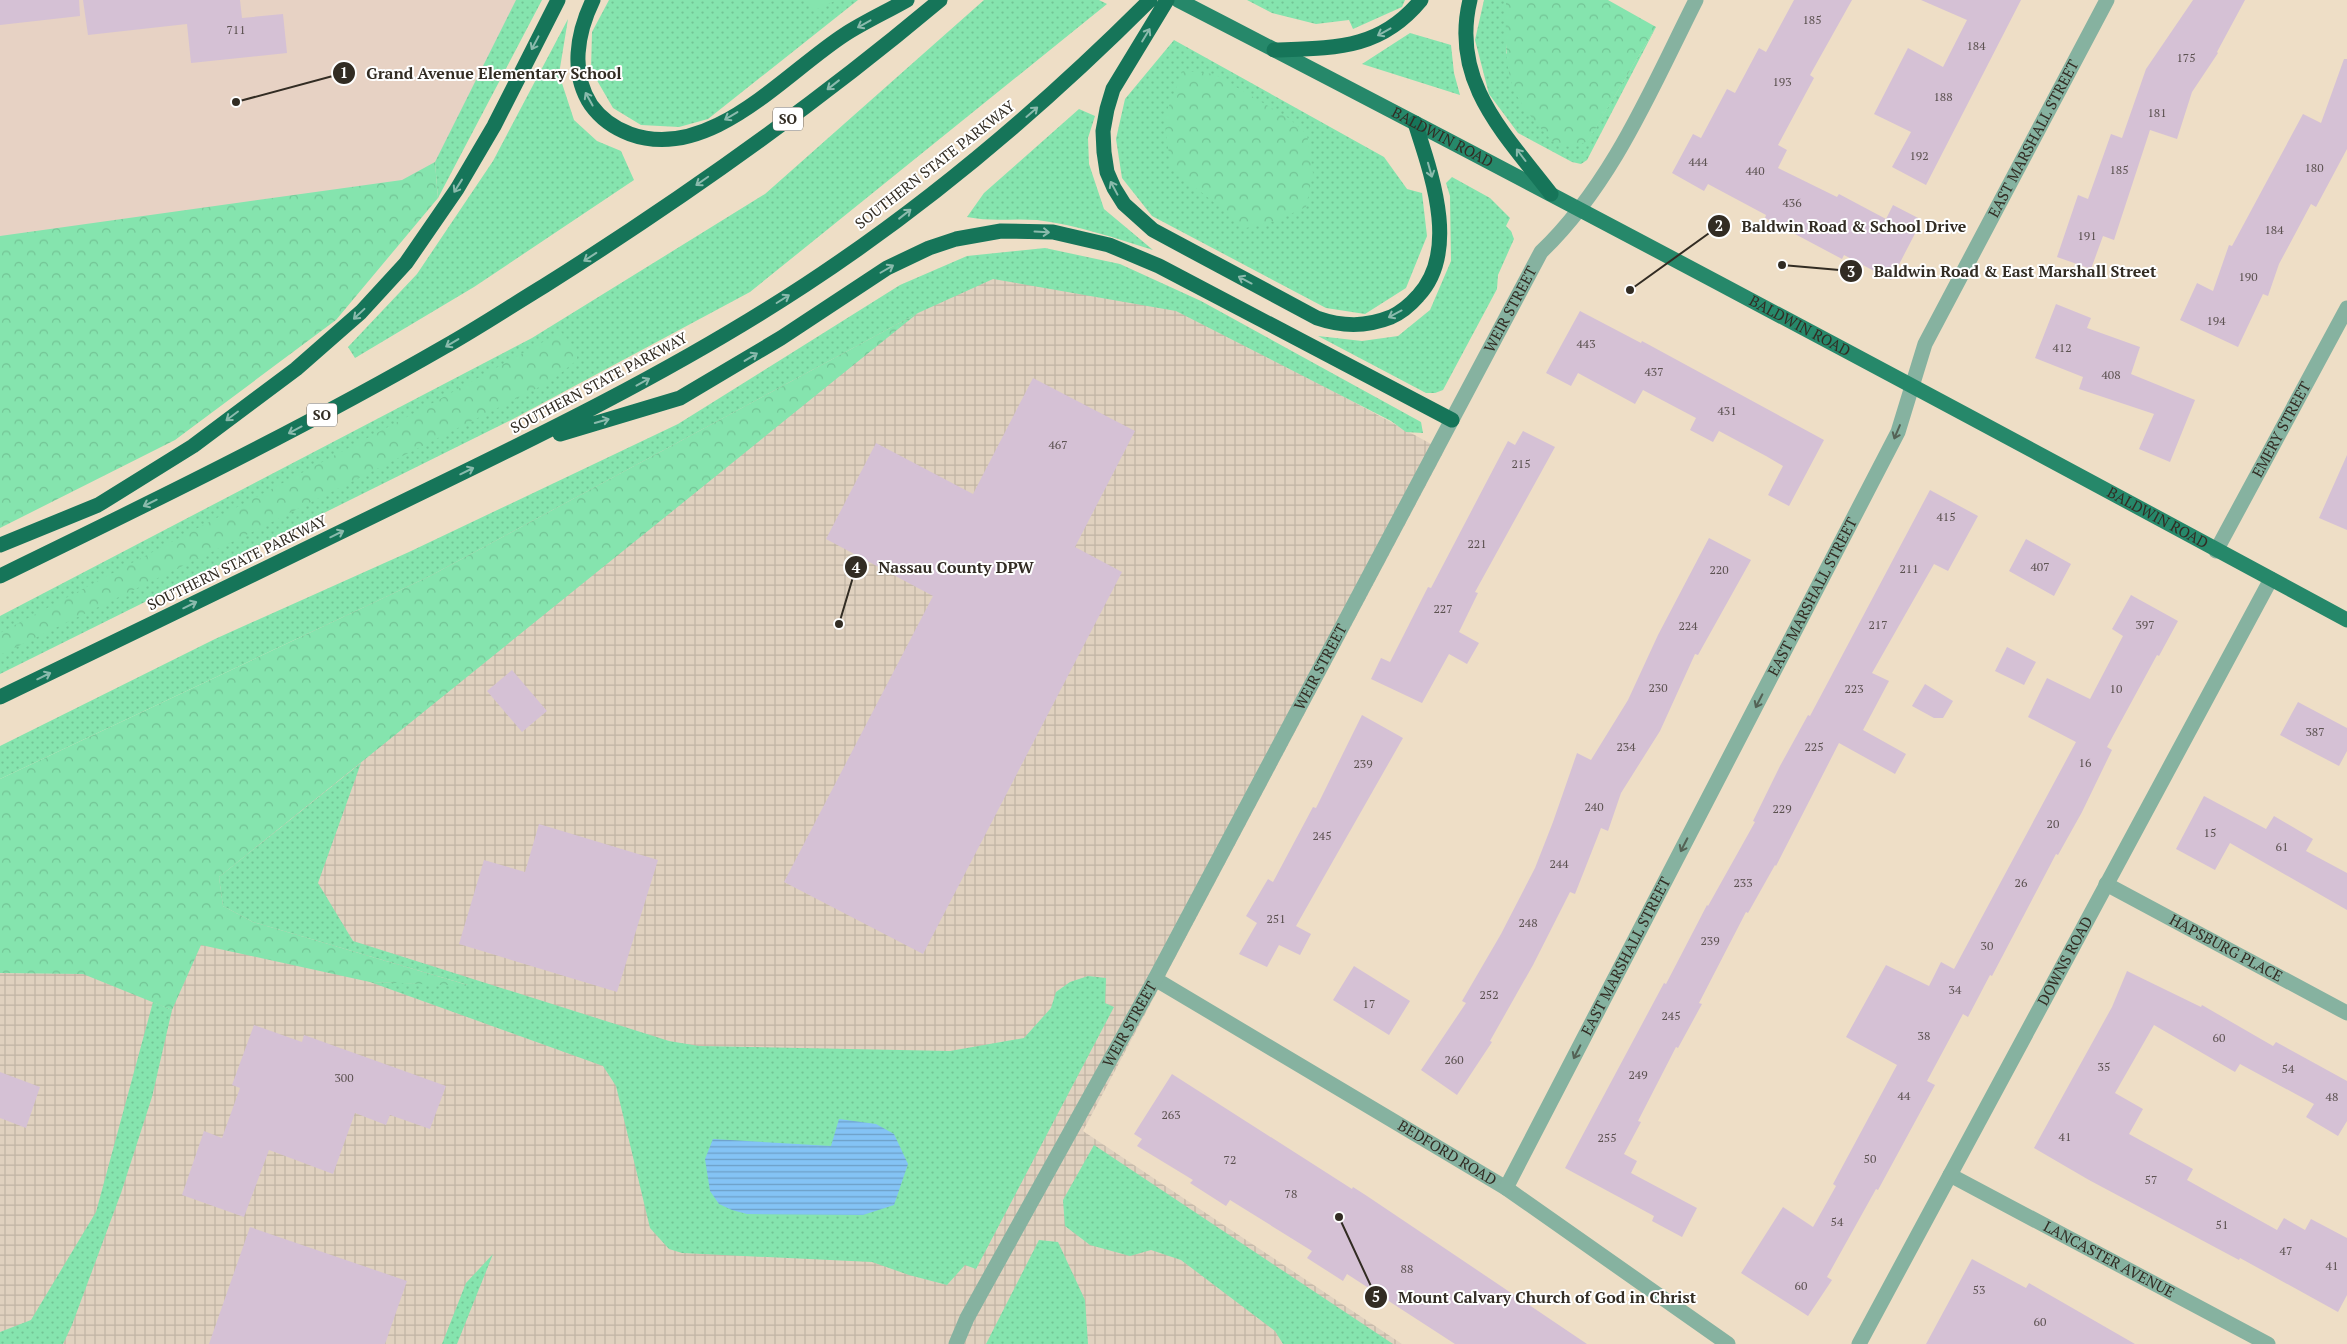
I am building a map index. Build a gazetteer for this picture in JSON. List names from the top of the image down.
{
  "streets": {
    "highway": ["SO", "SOUTHERN STATE PARKWAY"],
    "main road": ["BALDWIN ROAD"],
    "street": [
      "EAST MARSHALL STREET",
      "WEIR STREET",
      "EMERY STREET",
      "HAPSBURG PLACE",
      "DOWNS ROAD",
      "BEDFORD ROAD",
      "LANCASTER AVENUE"
    ]
  },
  "crossings": [
    ["BALDWIN ROAD", "EAST MARSHALL STREET"],
    ["BALDWIN ROAD", "WEIR STREET"],
    ["BALDWIN ROAD", "EMERY STREET"],
    ["BALDWIN ROAD", "DOWNS ROAD"],
    ["EAST MARSHALL STREET", "BEDFORD ROAD"],
    ["WEIR STREET", "BEDFORD ROAD"],
    ["HAPSBURG PLACE", "DOWNS ROAD"],
    ["DOWNS ROAD", "LANCASTER AVENUE"]
  ],
  "one_way": ["EAST MARSHALL STREET"],
  "places": [
    "Grand Avenue Elementary School",
    "Baldwin Road & East Marshall Street",
    "Baldwin Road & School Drive",
    "Nassau County DPW",
    "Mount Calvary Church of God in Christ"
  ],
  "house_numbers": [
    "185",
    "711",
    "184",
    "175",
    "193",
    "188",
    "181",
    "192",
    "444",
    "180",
    "185",
    "440",
    "436",
    "184",
    "191",
    "190",
    "194",
    "443",
    "412",
    "437",
    "408",
    "431",
    "467",
    "215",
    "415",
    "221",
    "407",
    "211",
    "220",
    "227",
    "217",
    "397",
    "224",
    "230",
    "223",
    "10",
    "387",
    "234",
    "225",
    "16",
    "239",
    "240",
    "229",
    "20",
    "15",
    "245",
    "61",
    "244",
    "233",
    "26",
    "251",
    "248",
    "239",
    "30",
    "34",
    "252",
    "17",
    "245",
    "38",
    "60",
    "260",
    "35",
    "54",
    "249",
    "300",
    "44",
    "48",
    "263",
    "41",
    "255",
    "50",
    "72",
    "57",
    "78",
    "54",
    "51",
    "47",
    "41",
    "88",
    "60",
    "53",
    "60"
  ]
}
